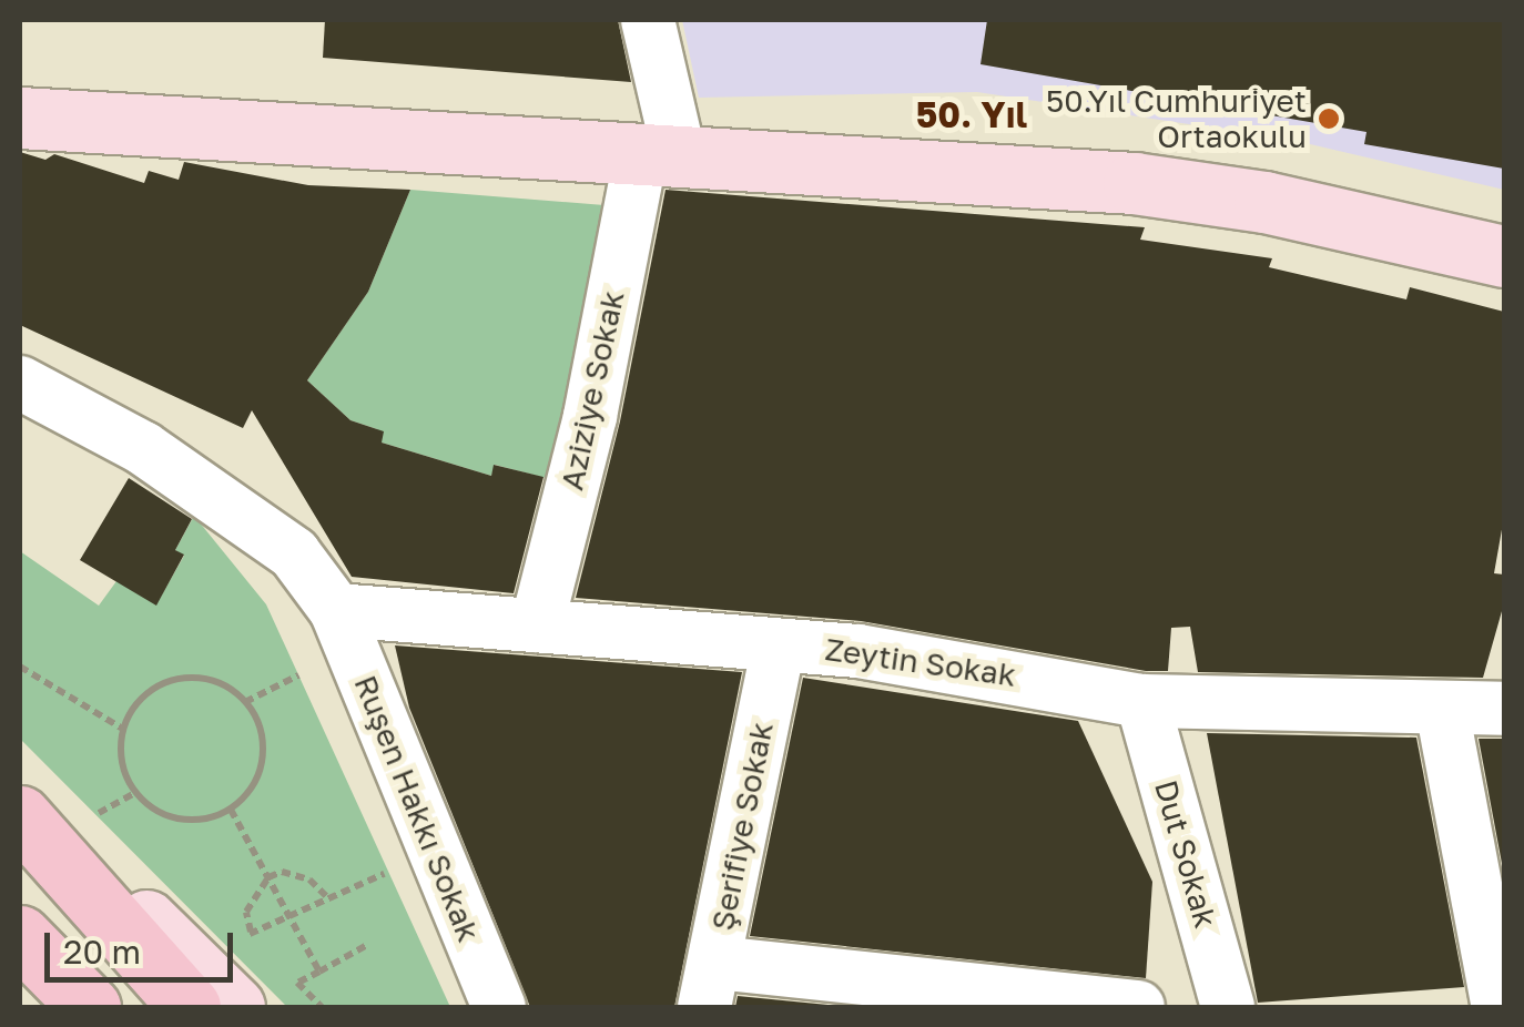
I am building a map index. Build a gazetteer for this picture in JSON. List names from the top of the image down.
{
  "streets": {
    "street": [
      "Aziziye Sokak",
      "Zeytin Sokak",
      "Ruşen Hakkı Sokak",
      "Şerifiye Sokak",
      "Dut Sokak"
    ]
  },
  "crossings": [
    ["Aziziye Sokak", "Zeytin Sokak"],
    ["Zeytin Sokak", "Ruşen Hakkı Sokak"],
    ["Zeytin Sokak", "Şerifiye Sokak"],
    ["Zeytin Sokak", "Dut Sokak"]
  ],
  "districts": ["50. Yıl"],
  "places": ["50.Yıl Cumhuriyet Ortaokulu"],
  "scale_bar": "20 m"
}
